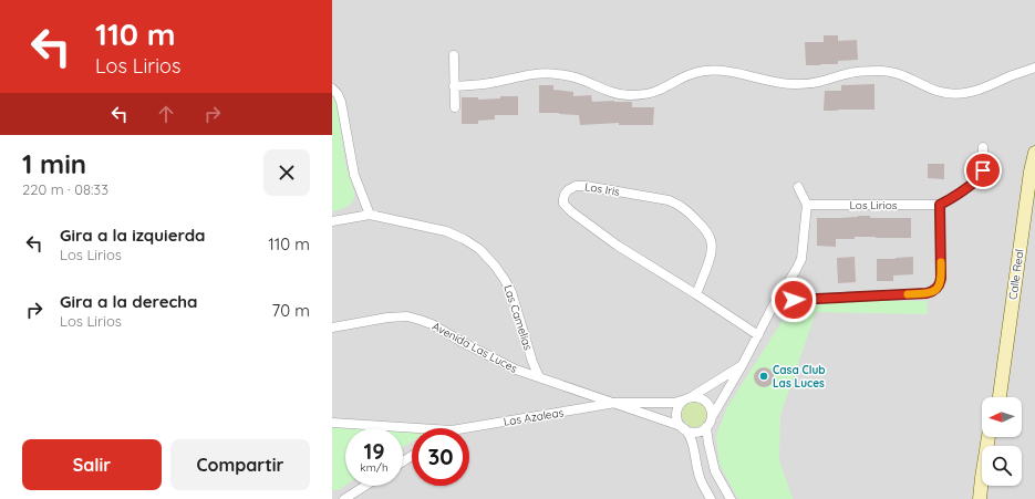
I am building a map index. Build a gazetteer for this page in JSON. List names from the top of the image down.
{
  "streets": {
    "main road": ["Calle Real"],
    "street": [
      "Los Iris",
      "Los Lirios",
      "Las Camelias",
      "Avenida Las Luces",
      "Las Azaleas"
    ]
  },
  "crossings": [
    ["Las Camelias", "Avenida Las Luces"],
    ["Avenida Las Luces", "Las Azaleas"]
  ],
  "places": ["Casa Club Las Luces"],
  "north": "left",
  "page": {
    "turn": ["110 m", "Los Lirios"],
    "heading": ["1 min", "220 m · 08:33"],
    "list": [
      {
        "name": "Gira a la izquierda",
        "note": "Los Lirios",
        "value": "110 m"
      },
      {
        "name": "Gira a la derecha",
        "note": "Los Lirios",
        "value": "70 m"
      }
    ],
    "speed": "19 km/h",
    "limit": "30",
    "buttons": ["Salir", "Compartir"]
  }
}
